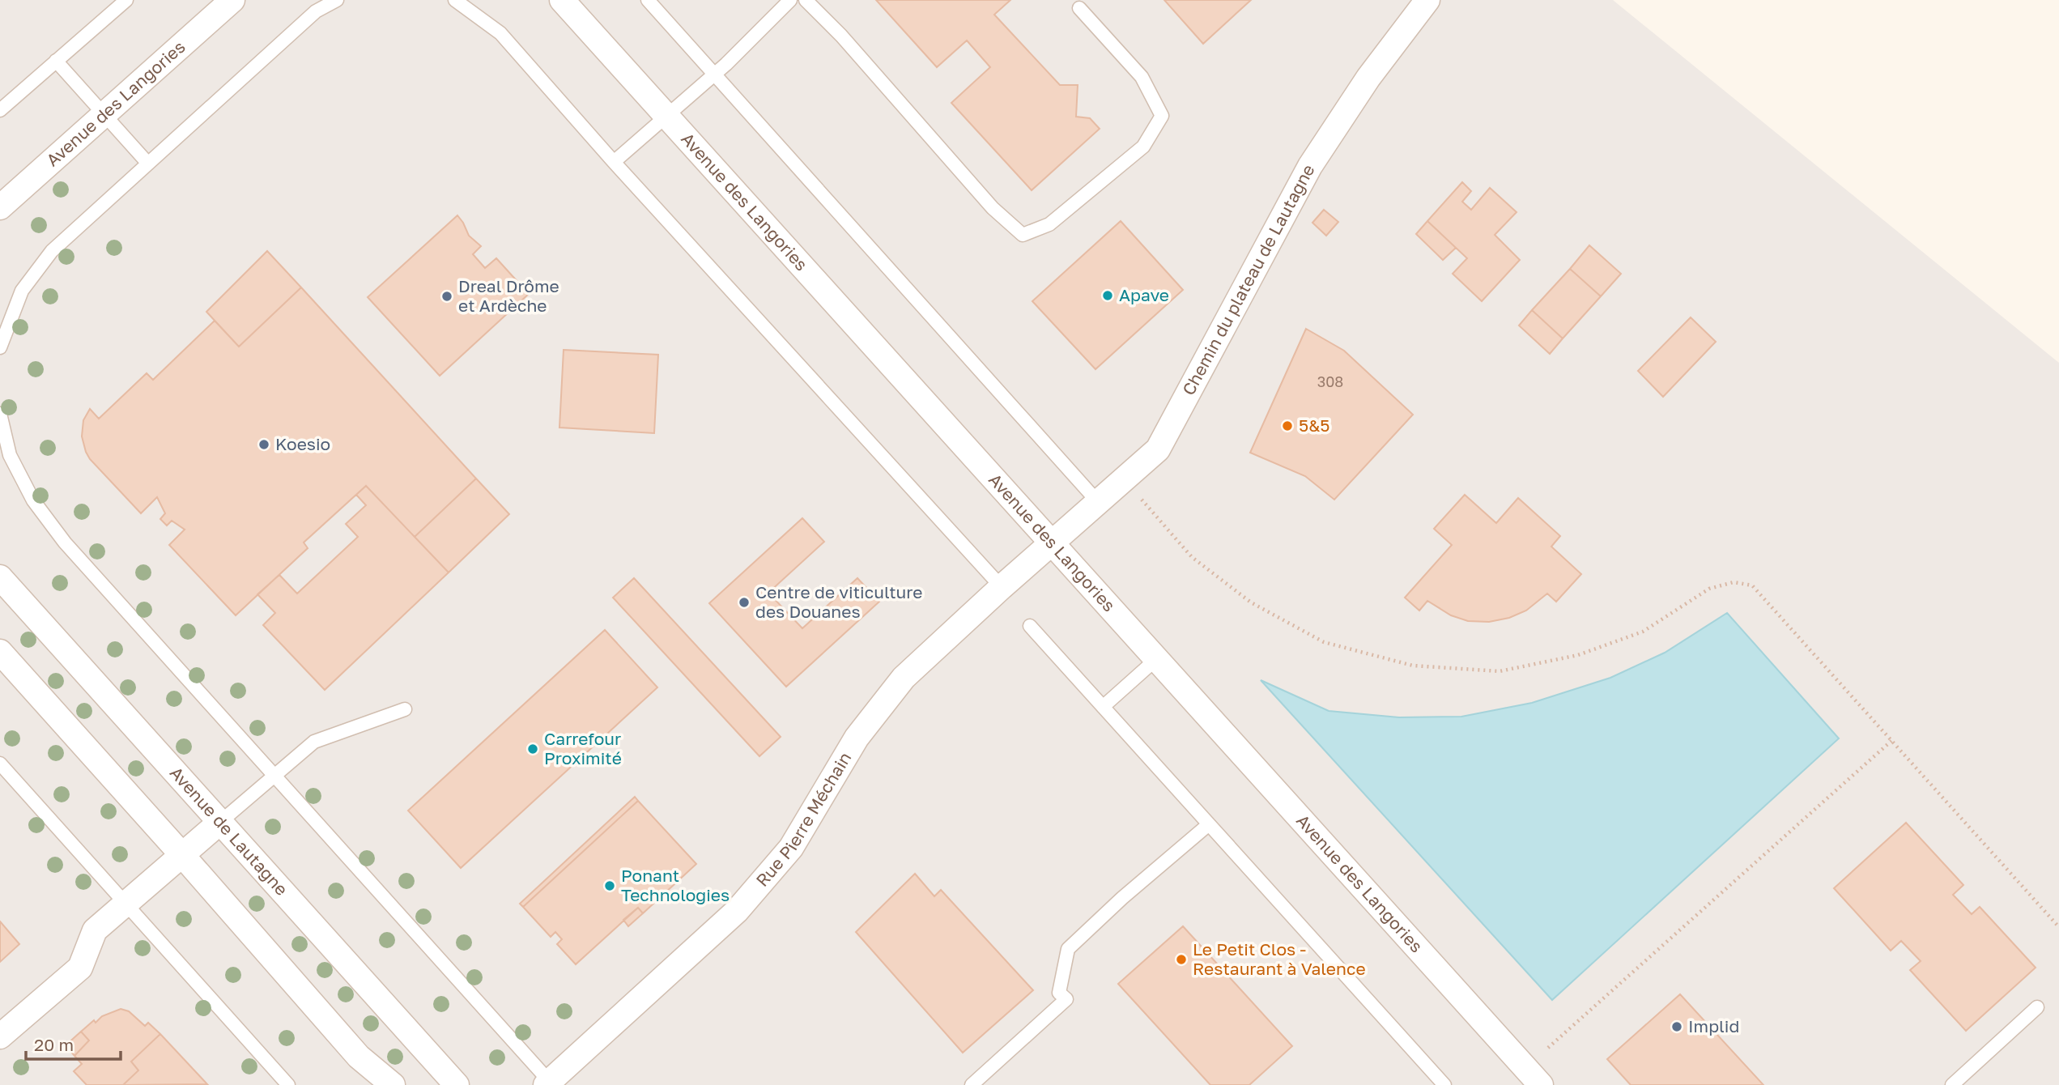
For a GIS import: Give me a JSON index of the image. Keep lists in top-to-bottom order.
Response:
{
  "streets": {
    "street": [
      "Avenue des Langories",
      "Chemin du plateau de Lautagne",
      "Rue Pierre Méchain",
      "Avenue de Lautagne"
    ]
  },
  "crossings": [
    ["Avenue des Langories", "Chemin du plateau de Lautagne"],
    ["Avenue des Langories", "Rue Pierre Méchain"],
    ["Chemin du plateau de Lautagne", "Rue Pierre Méchain"]
  ],
  "places": [
    "Apave",
    "Dreal Drôme et Ardèche",
    "5&5",
    "Koesio",
    "Centre de viticulture des Douanes",
    "Carrefour Proximité",
    "Ponant Technologies",
    "Le Petit Clos - Restaurant à Valence",
    "Implid"
  ],
  "house_numbers": ["308"],
  "scale_bar": "20 m"
}
